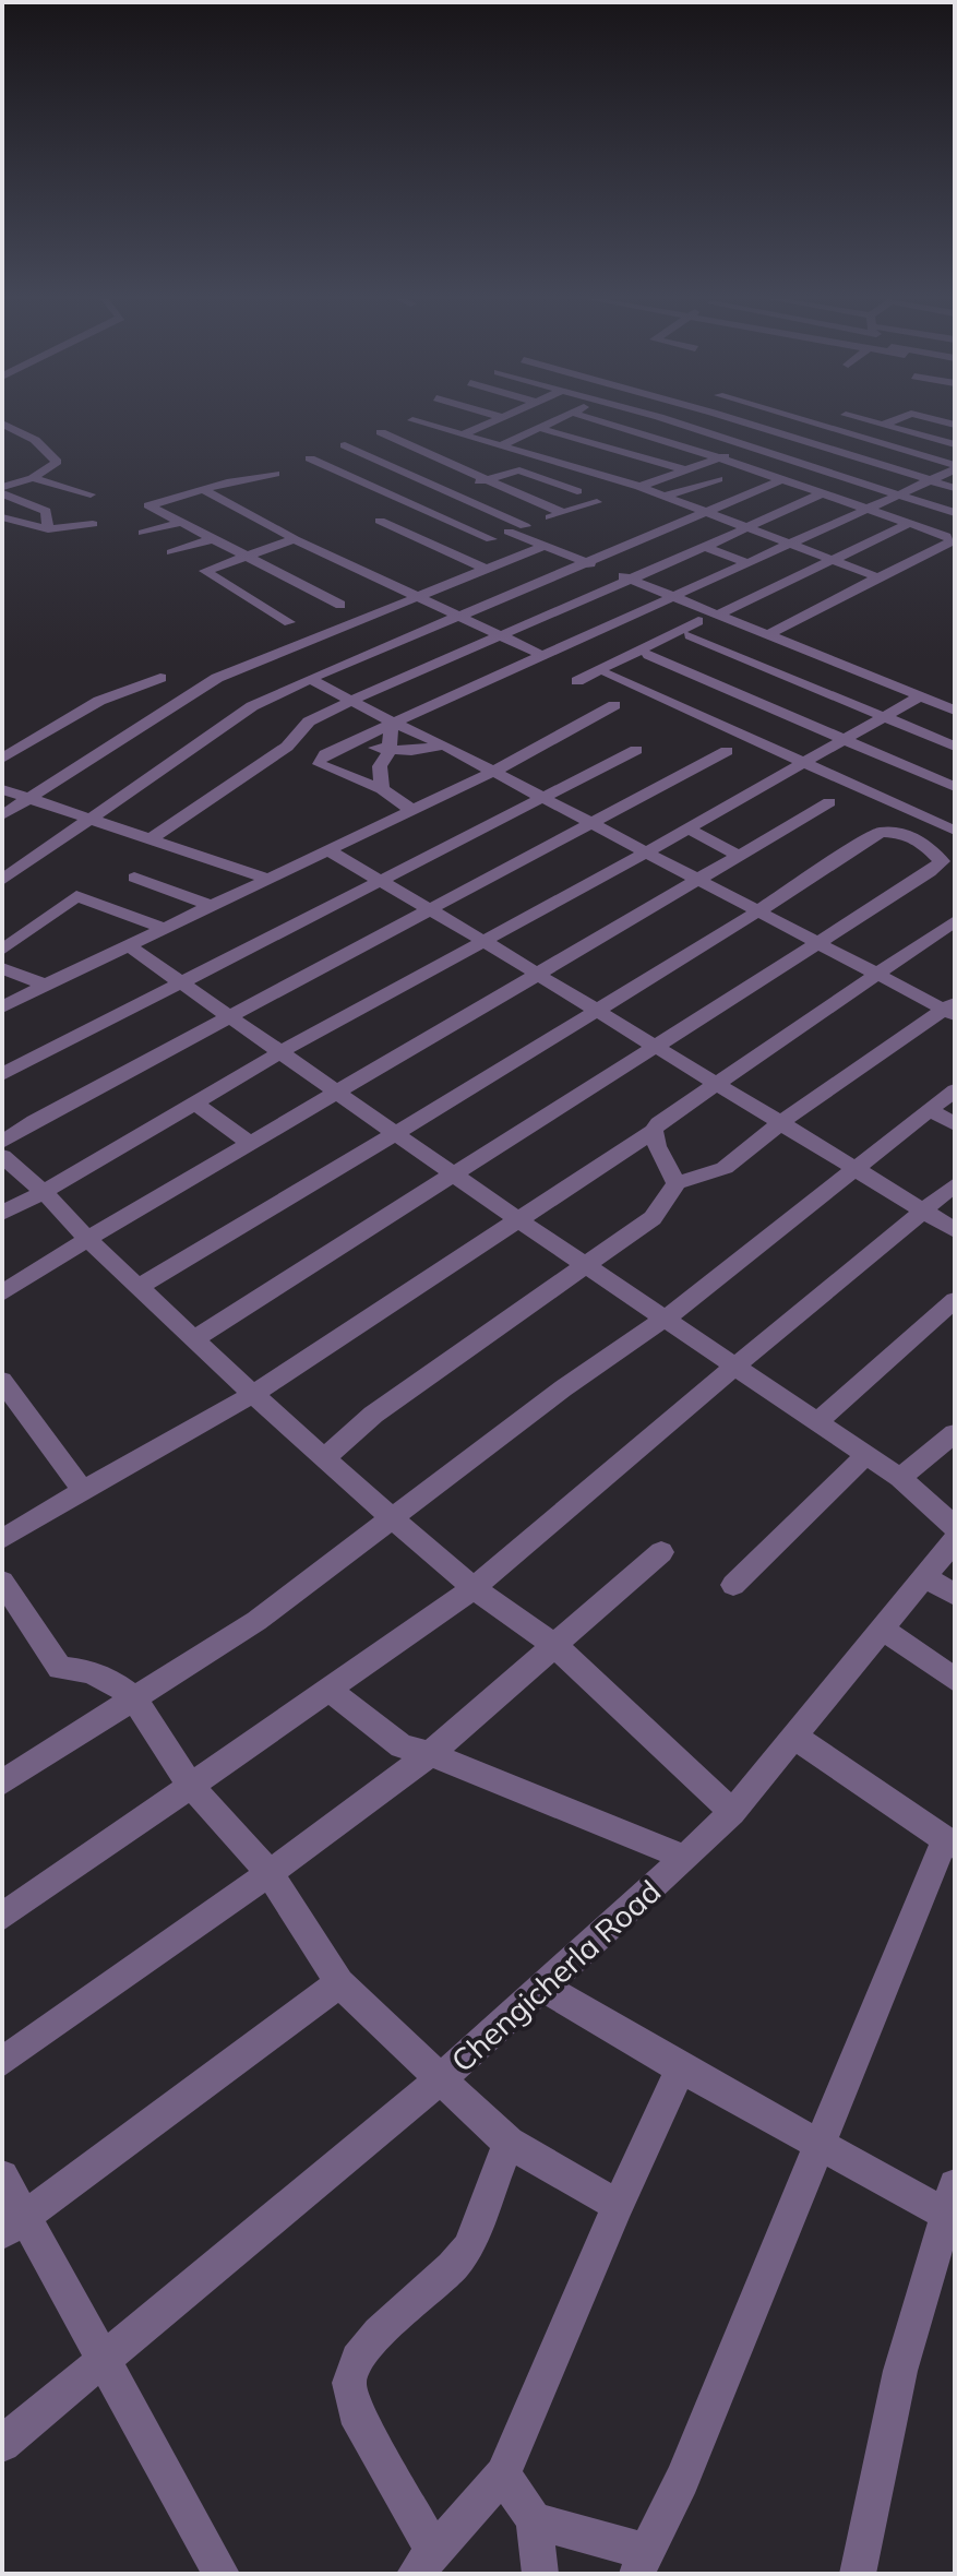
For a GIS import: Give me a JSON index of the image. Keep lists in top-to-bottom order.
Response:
{
  "streets": {
    "street": ["Chengicherla Road"]
  }
}
